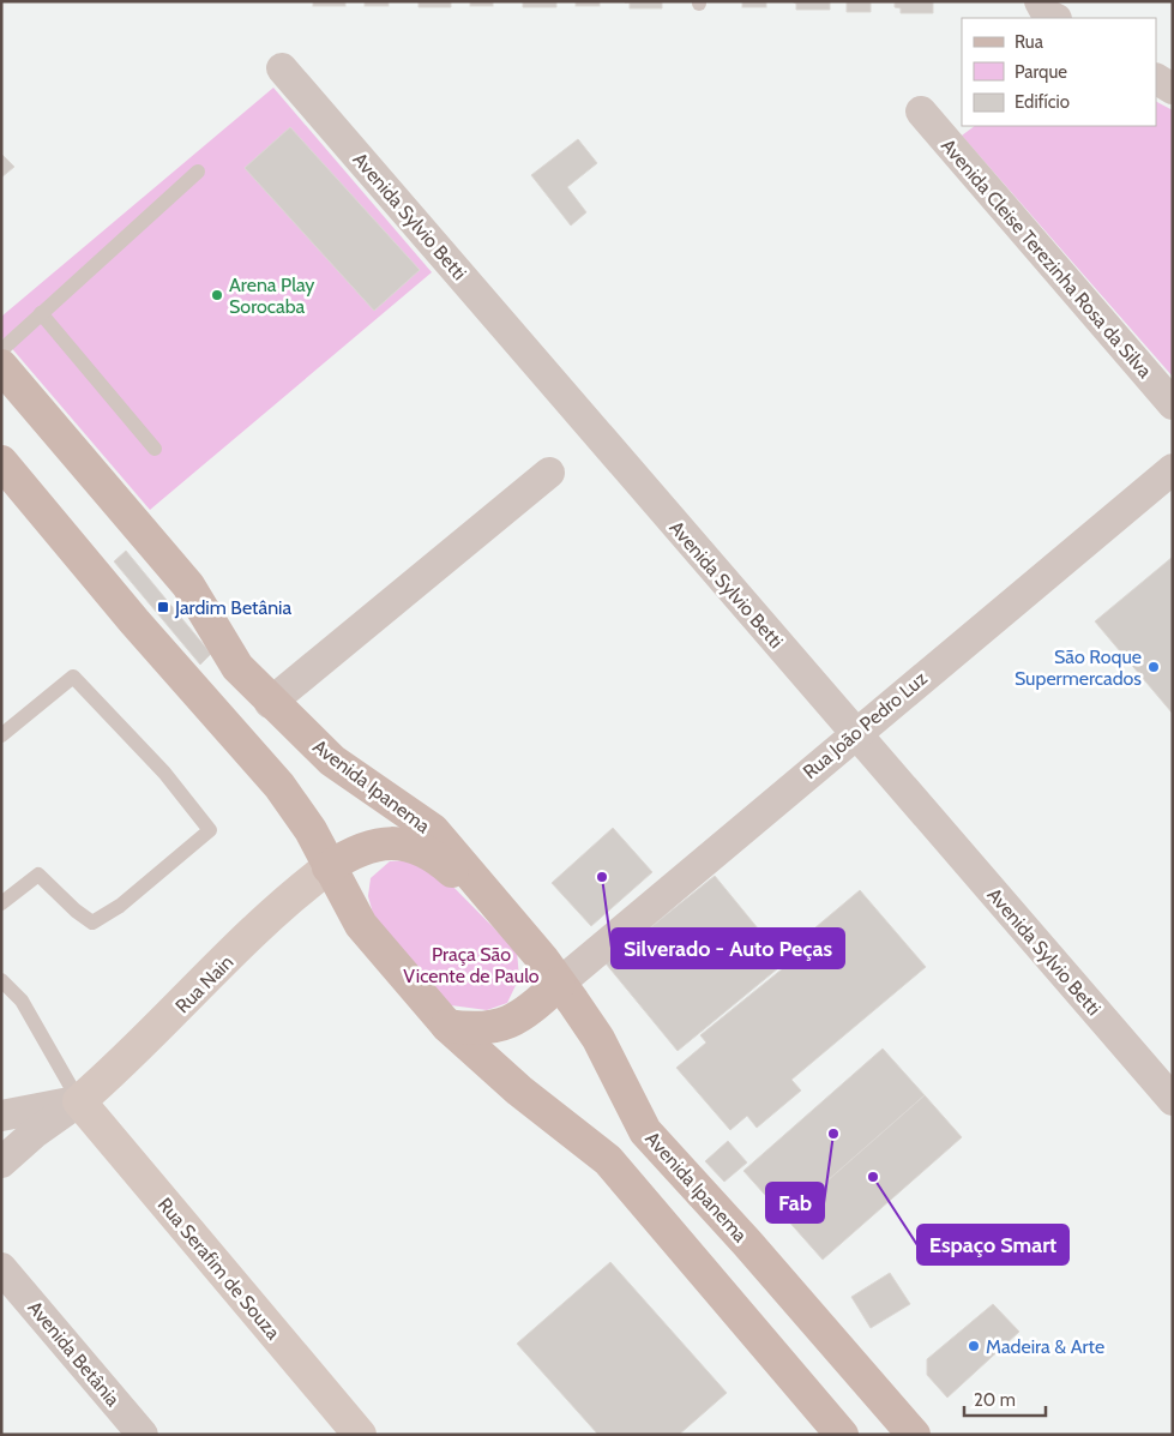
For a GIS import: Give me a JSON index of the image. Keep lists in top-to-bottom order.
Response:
{
  "streets": {
    "main road": ["Avenida Ipanema"],
    "street": [
      "Avenida Sylvio Betti",
      "Avenida Cleise Terezinha Rosa da Silva",
      "Rua João Pedro Luz",
      "Rua Nain",
      "Rua Serafim de Souza",
      "Avenida Betânia"
    ]
  },
  "crossings": [
    ["Avenida Sylvio Betti", "Rua João Pedro Luz"],
    ["Rua João Pedro Luz", "Avenida Ipanema"],
    ["Rua Nain", "Rua Serafim de Souza"]
  ],
  "parks": ["Praça São Vicente de Paulo"],
  "places": {
    "other": [
      "Arena Play Sorocaba",
      "São Roque Supermercados",
      "Silverado - Auto Peças",
      "Fab",
      "Espaço Smart",
      "Madeira & Arte"
    ],
    "transit": ["Jardim Betânia"]
  },
  "legend": ["Rua", "Parque", "Edifício"],
  "scale_bar": "20 m"
}
